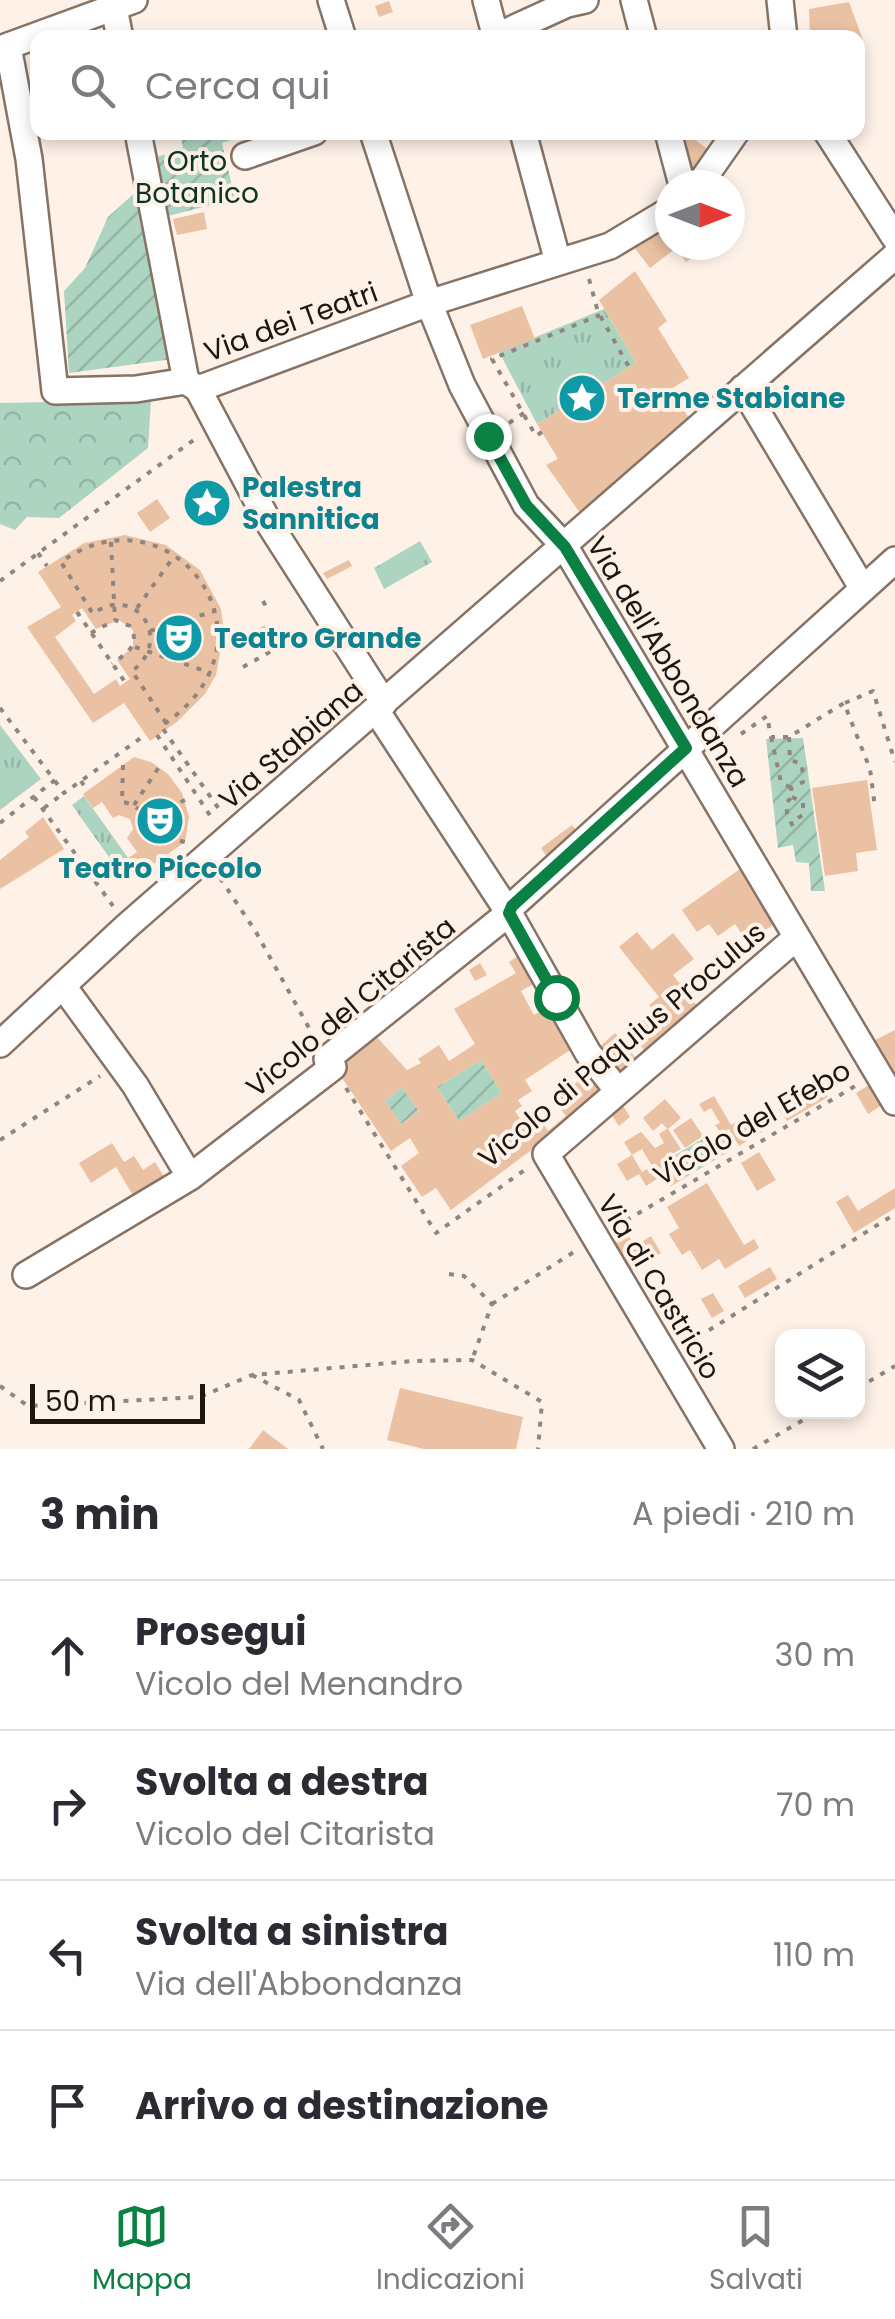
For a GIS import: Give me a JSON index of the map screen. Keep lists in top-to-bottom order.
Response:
{
  "streets": {
    "street": [
      "Via dei Teatri",
      "Via dell'Abbondanza",
      "Via Stabiana",
      "Vicolo del Citarista",
      "Vicolo di Paquius Proculus",
      "Via di Castricio"
    ],
    "path": ["Vicolo del Efebo"]
  },
  "crossings": [
    ["Via dei Teatri", "Via dell'Abbondanza"],
    ["Via dell'Abbondanza", "Via Stabiana"],
    ["Via dell'Abbondanza", "Vicolo del Citarista"],
    ["Via dell'Abbondanza", "Vicolo di Paquius Proculus"],
    ["Via dell'Abbondanza", "Vicolo del Efebo"],
    ["Vicolo del Citarista", "Vicolo di Paquius Proculus"],
    ["Vicolo di Paquius Proculus", "Via di Castricio"],
    ["Vicolo del Efebo", "Via di Castricio"]
  ],
  "parks": ["Orto Botanico"],
  "places": {
    "place": ["Terme Stabiane", "Palestra Sannitica"],
    "theatre": ["Teatro Grande", "Teatro Piccolo"]
  },
  "scale_bar": "50 m",
  "north": "right",
  "page": {
    "search": "Cerca qui",
    "scale": "50 m",
    "heading": ["3 min", "A piedi · 210 m"],
    "list": [
      ["Prosegui", "Vicolo del Menandro", "30 m"],
      ["Svolta a destra", "Vicolo del Citarista", "70 m"],
      ["Svolta a sinistra", "Via dell'Abbondanza", "110 m"],
      "Arrivo a destinazione"
    ],
    "nav": ["Mappa", "Indicazioni", "Salvati"]
  }
}
